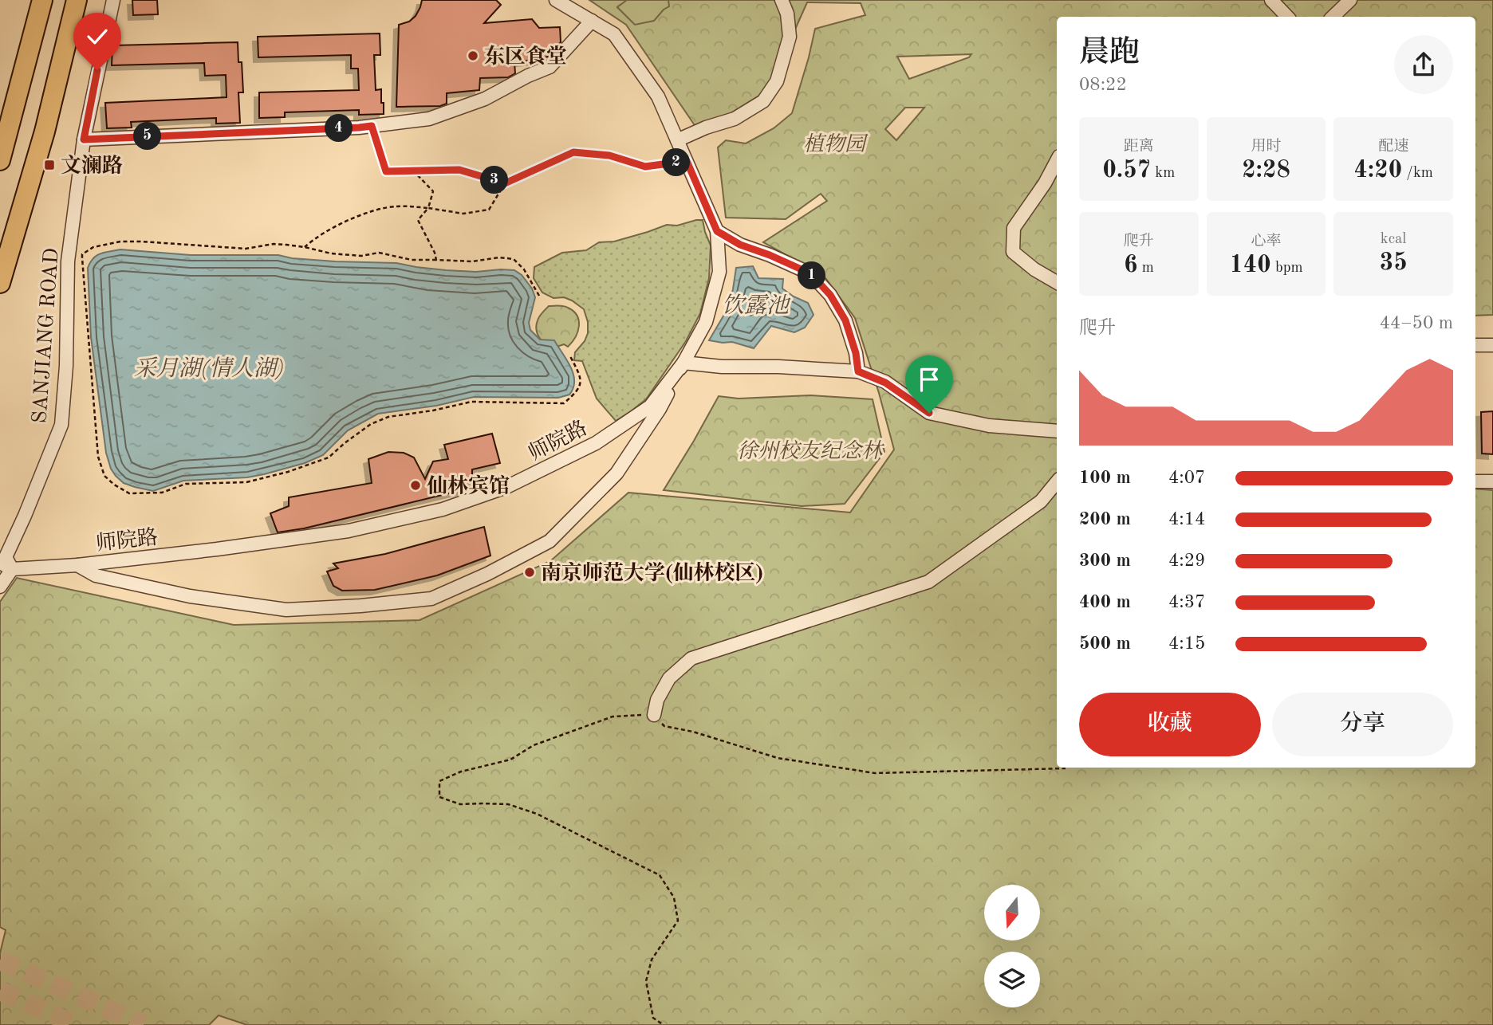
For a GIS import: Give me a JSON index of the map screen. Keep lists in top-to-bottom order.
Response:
{
  "streets": {
    "street": ["SANJIANG ROAD", "师院路"]
  },
  "crossings": [
    ["SANJIANG ROAD", "师院路"]
  ],
  "water": ["饮露池", "采月湖(情人湖)"],
  "parks": ["植物园", "徐州校友纪念林"],
  "places": {
    "other": ["东区食堂", "仙林宾馆", "南京师范大学(仙林校区)"],
    "transit": ["文澜路"]
  },
  "north": "bottom",
  "page": {
    "heading": ["晨跑", "08:22"],
    "stats": [
      ["距离", "0.57 km"],
      ["用时", "2:28"],
      ["配速", "4:20 /km"],
      ["爬升", "6 m"],
      ["心率", "140 bpm"],
      ["kcal", "35"]
    ],
    "pins": [
      "4",
      "5",
      "2",
      "3",
      "1"
    ],
    "chart": ["爬升", "44–50 m"],
    "list": [
      {
        "name": "100 m",
        "note": "4:07"
      },
      {
        "name": "200 m",
        "note": "4:14"
      },
      {
        "name": "300 m",
        "note": "4:29"
      },
      {
        "name": "400 m",
        "note": "4:37"
      },
      {
        "name": "500 m",
        "note": "4:15"
      }
    ],
    "buttons": ["收藏", "分享"]
  }
}
